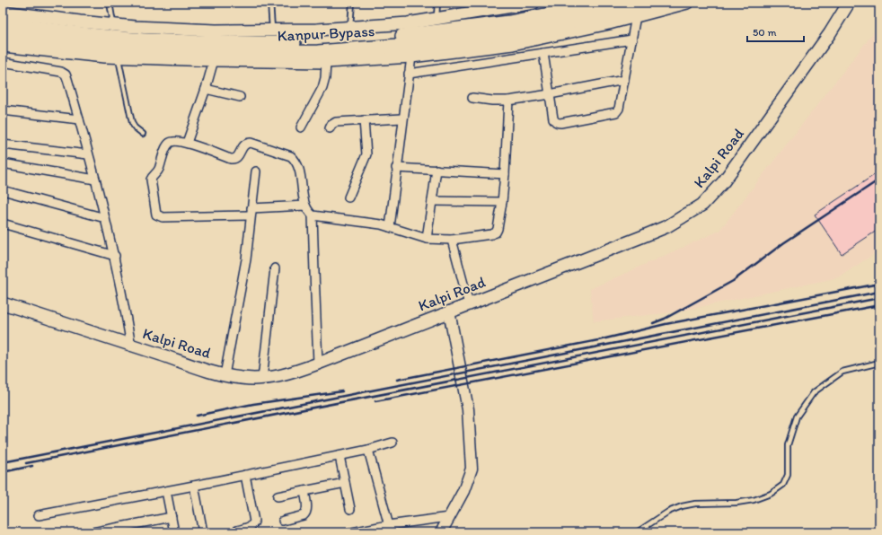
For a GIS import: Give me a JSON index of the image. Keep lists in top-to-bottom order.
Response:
{
  "streets": {
    "highway": ["Kanpur Bypass"],
    "main road": ["Kalpi Road"]
  },
  "scale_bar": "50 m"
}
